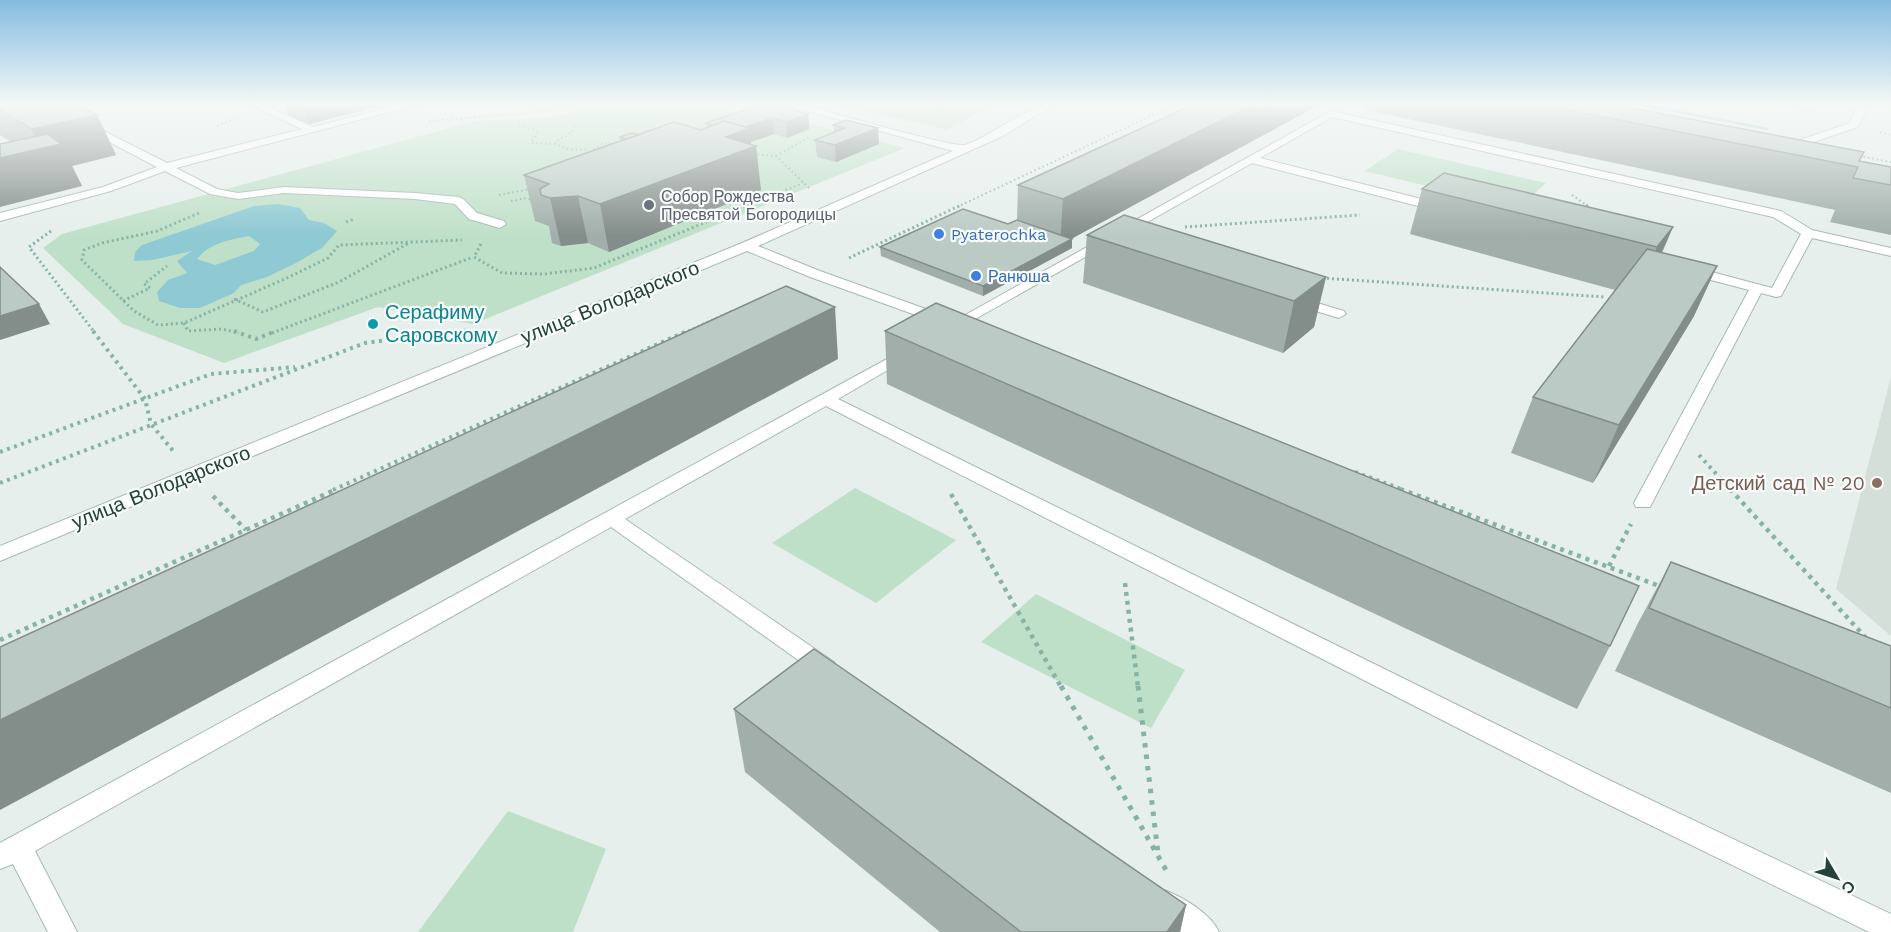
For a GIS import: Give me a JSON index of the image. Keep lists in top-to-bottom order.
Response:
{
  "streets": {
    "street": ["улица Володарского"]
  },
  "places": [
    "Собор Рождества Пресвятой Богородицы",
    "Pyaterochka",
    "Ранюша",
    "Серафиму Саровскому",
    "Детский сад № 20"
  ],
  "north": "bottom right"
}
